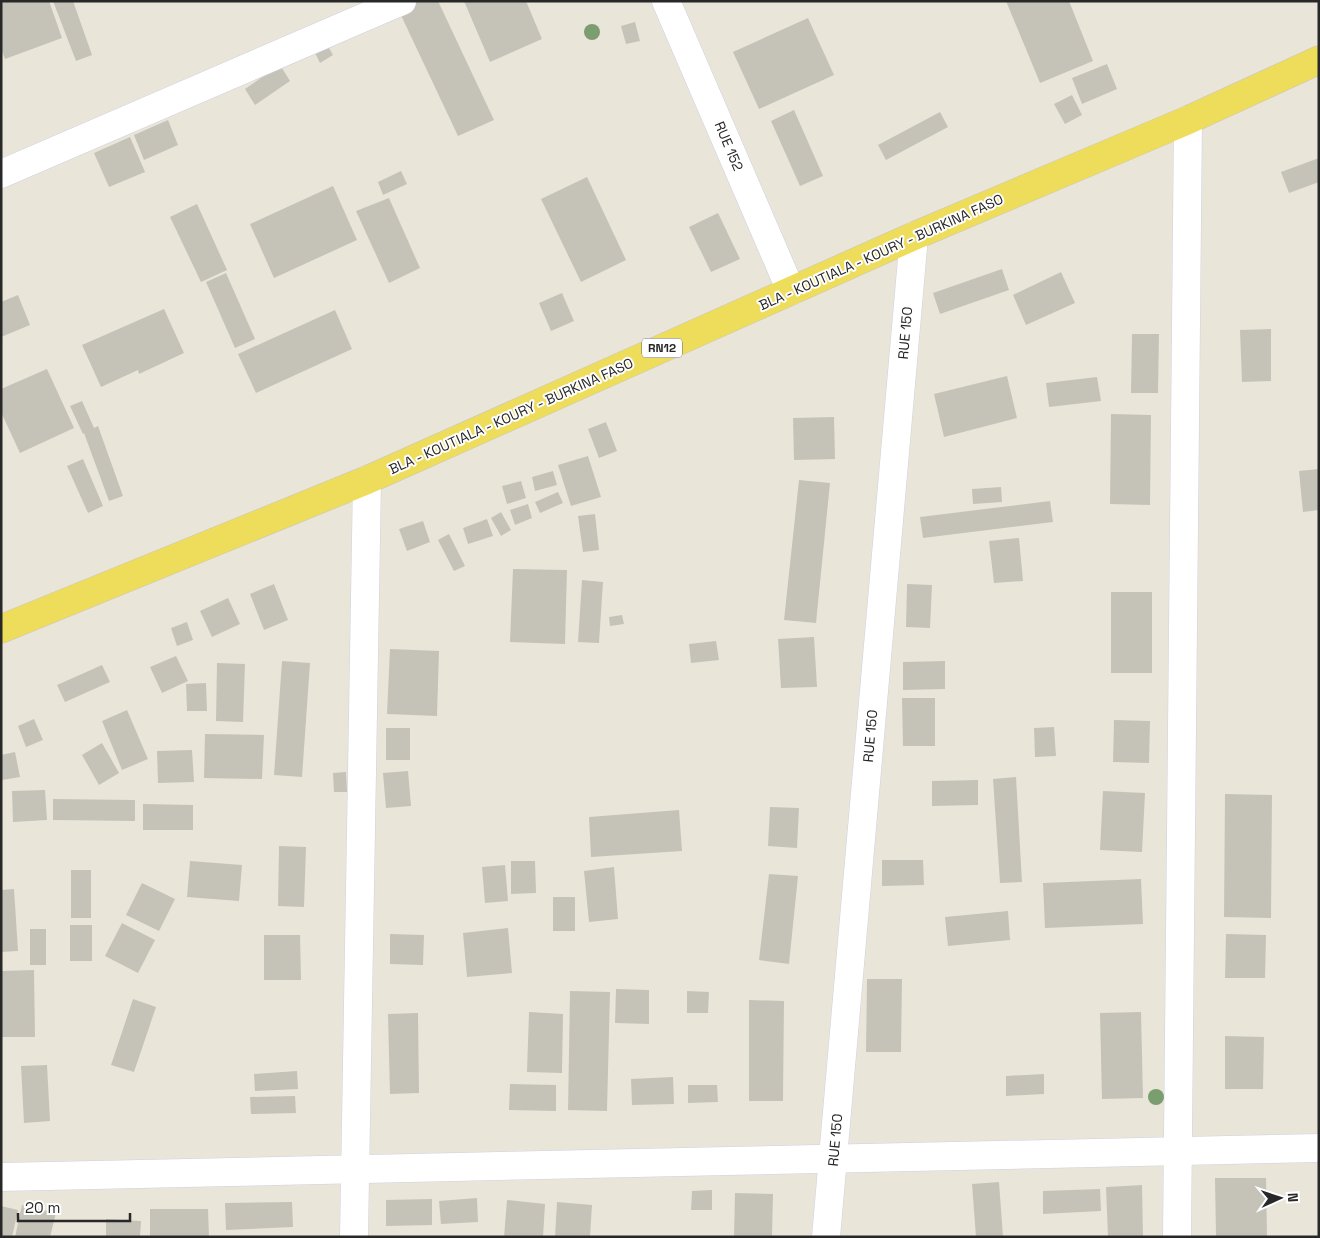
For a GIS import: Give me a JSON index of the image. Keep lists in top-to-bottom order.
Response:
{
  "streets": {
    "main road": ["BLA - KOUTIALA - KOURY - BURKINA FASO", "RN12"],
    "street": ["RUE 152", "RUE 150"]
  },
  "crossings": [
    ["RUE 152", "BLA - KOUTIALA - KOURY - BURKINA FASO"],
    ["BLA - KOUTIALA - KOURY - BURKINA FASO", "RUE 150"]
  ],
  "scale_bar": "20 m",
  "north": "right"
}
